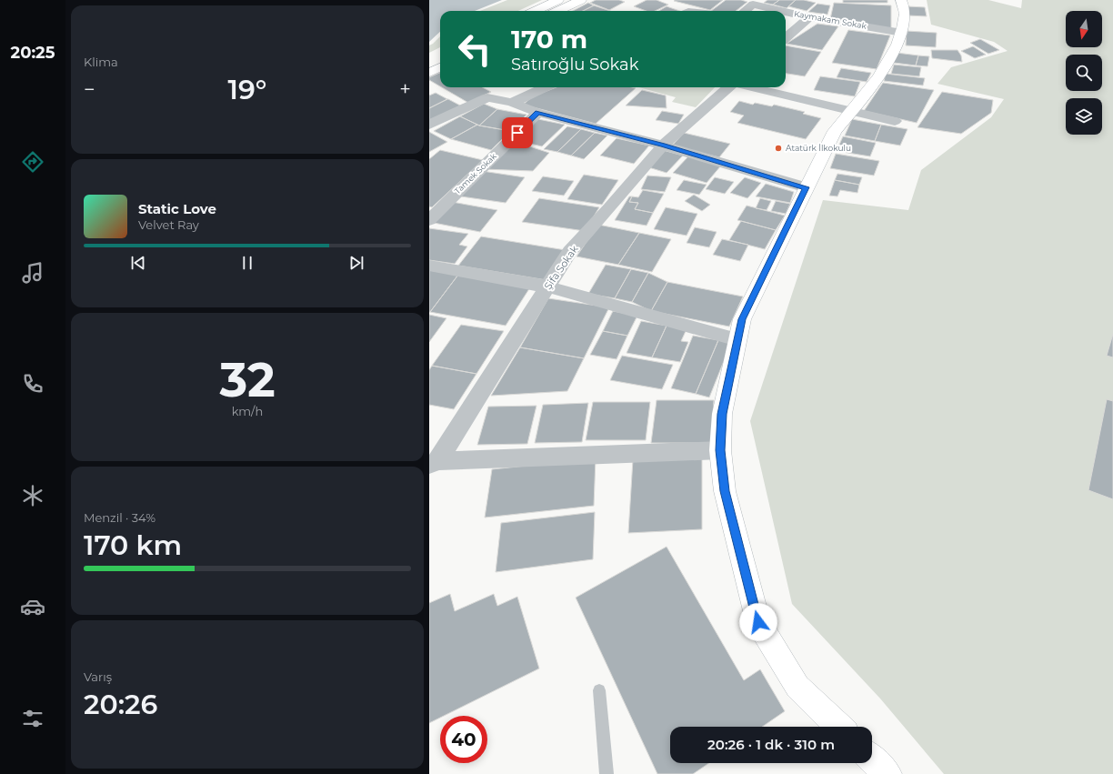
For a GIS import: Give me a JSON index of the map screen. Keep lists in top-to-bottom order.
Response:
{
  "streets": {
    "street": ["Kaymakam Sokak", "Tamek Sokak", "Şifa Sokak"]
  },
  "places": ["Atatürk İlkokulu"],
  "north": "bottom",
  "page": {
    "tabs": "20:25",
    "tile": [
      "Klima",
      ["32", "km/h"],
      ["Menzil · 34%", "170 km"],
      ["Varış", "20:26"]
    ],
    "turn": ["170 m", "Satıroğlu Sokak"],
    "heat": ["−", "19°", "+"],
    "song": ["Static Love", "Velvet Ray"],
    "limit": "40",
    "trip": "20:26 · 1 dk · 310 m"
  }
}
